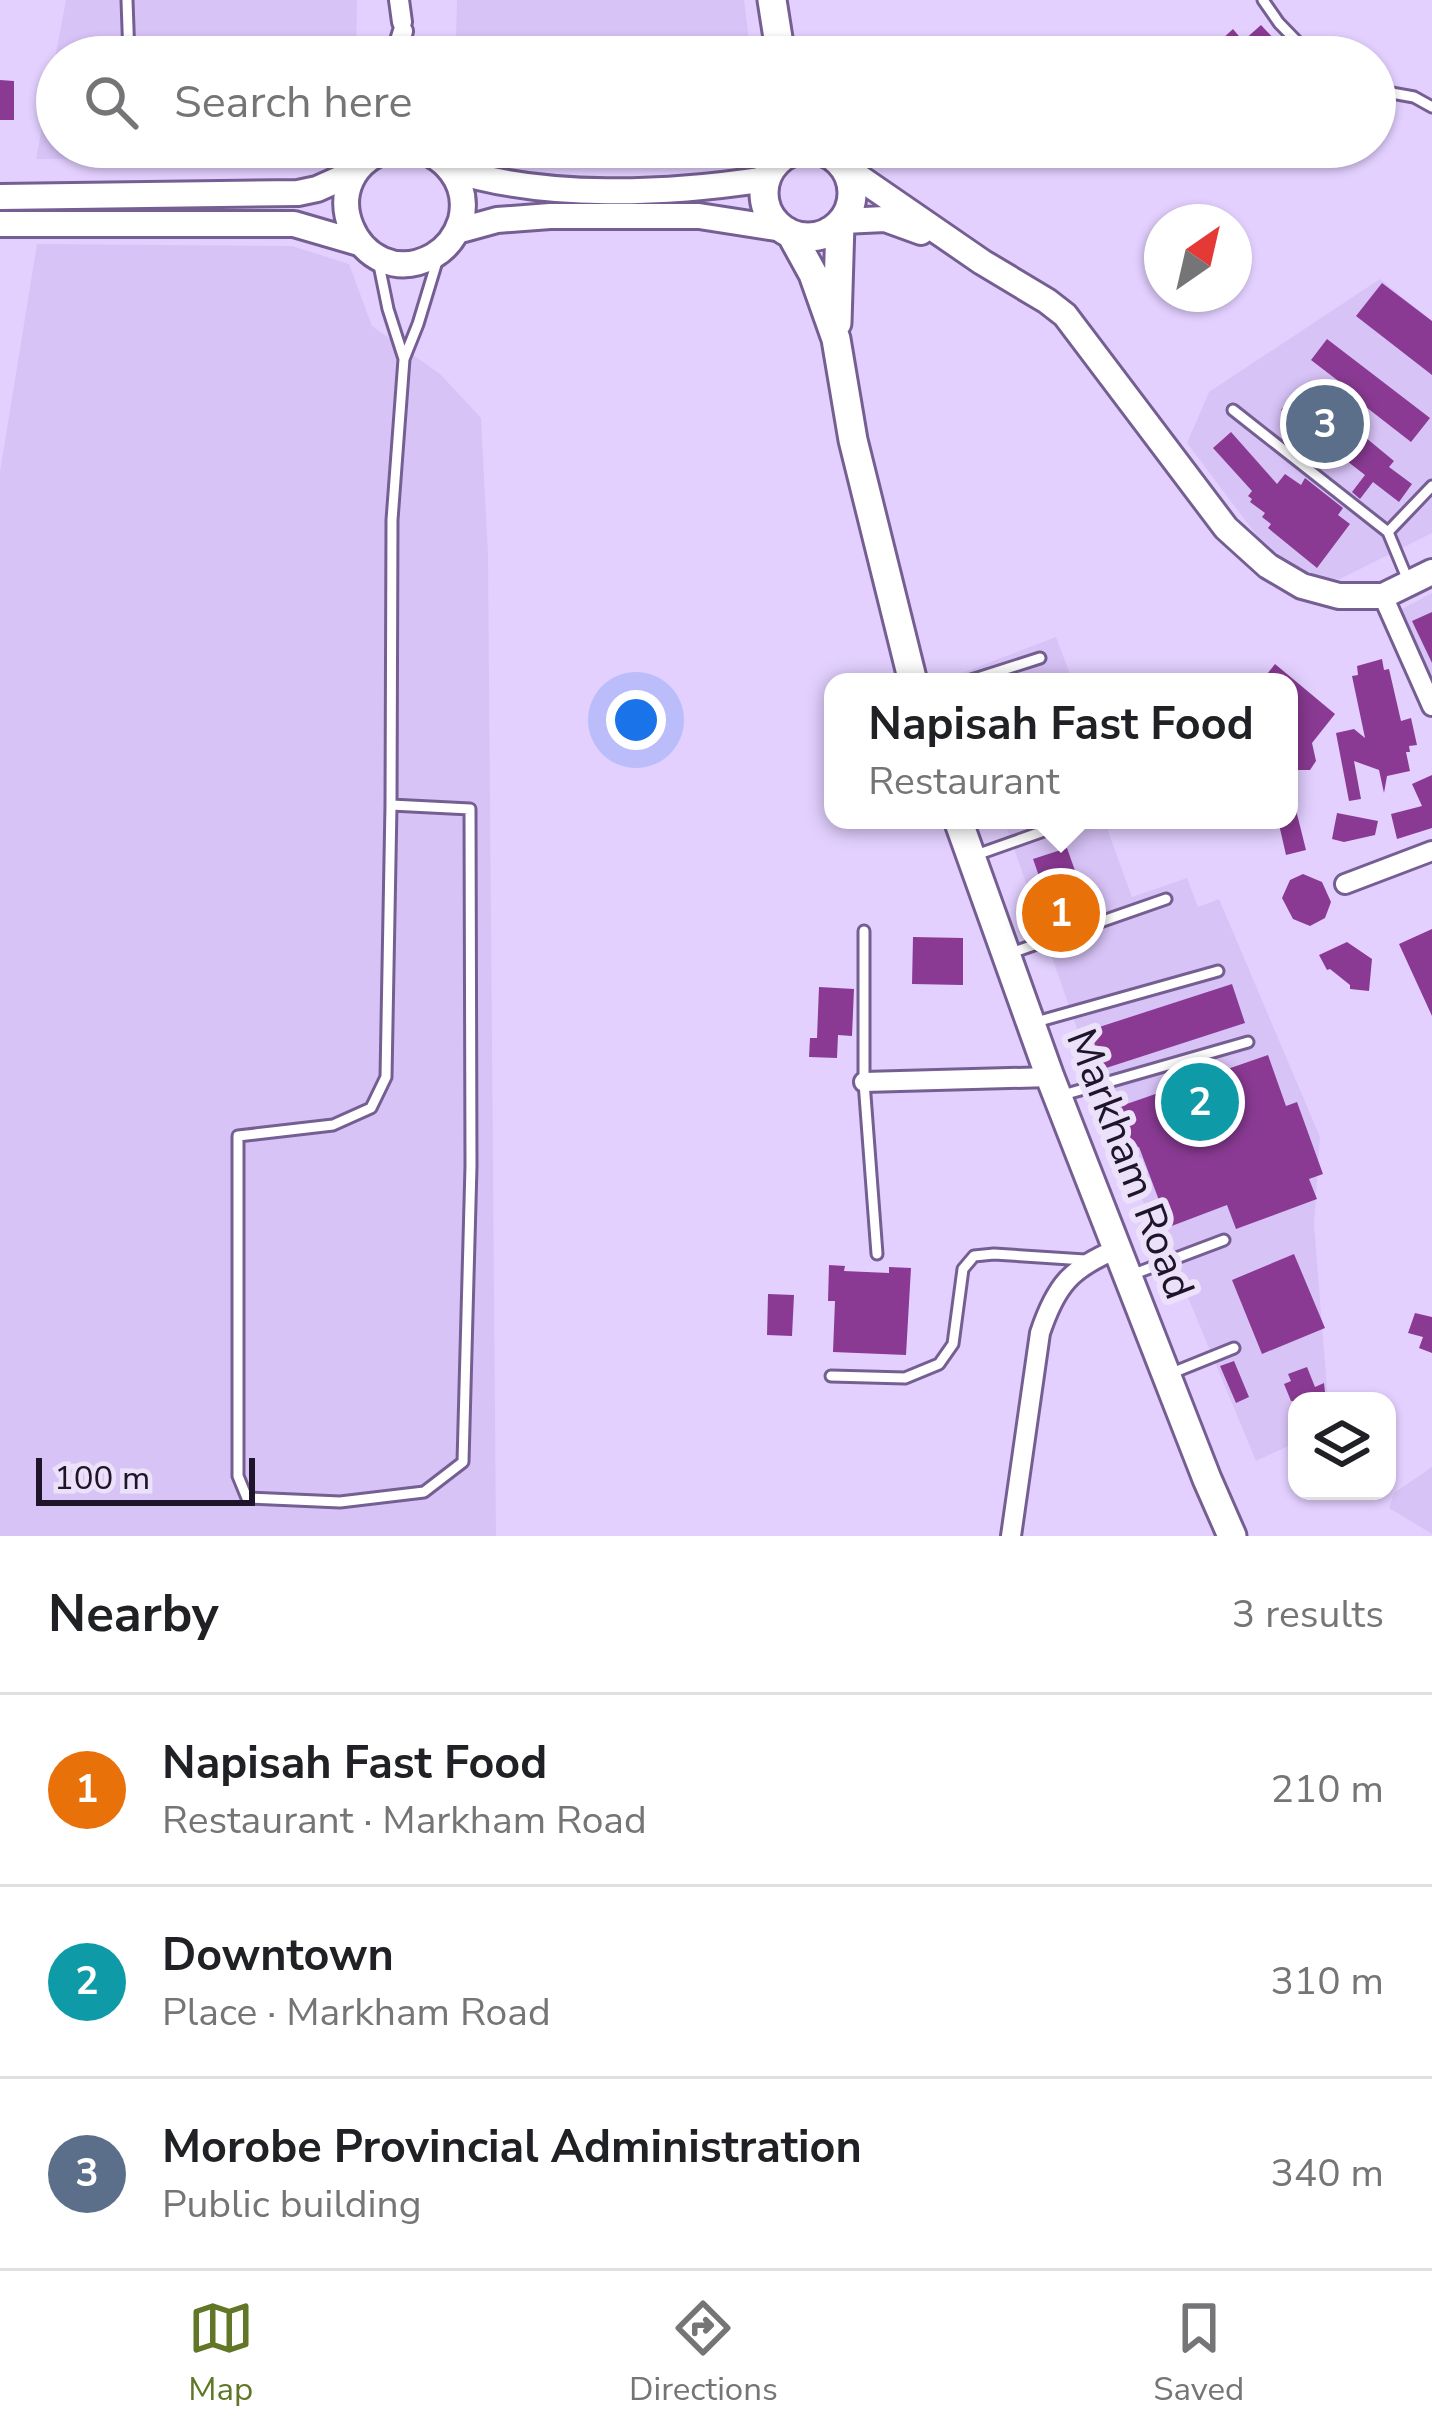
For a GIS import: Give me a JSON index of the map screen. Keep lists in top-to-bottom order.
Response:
{
  "streets": {
    "main road": ["Markham Road"]
  },
  "scale_bar": "100 m",
  "north": "top right",
  "page": {
    "search": "Search here",
    "pins": ["3", "1", "2"],
    "popup": ["Napisah Fast Food", "Restaurant"],
    "scale": "100 m",
    "heading": ["Nearby", "3 results"],
    "list": [
      {
        "mark": "1",
        "name": "Napisah Fast Food",
        "note": "Restaurant · Markham Road",
        "value": "210 m"
      },
      {
        "mark": "2",
        "name": "Downtown",
        "note": "Place · Markham Road",
        "value": "310 m"
      },
      {
        "mark": "3",
        "name": "Morobe Provincial Administration",
        "note": "Public building",
        "value": "340 m"
      }
    ],
    "nav": ["Map", "Directions", "Saved"]
  }
}
